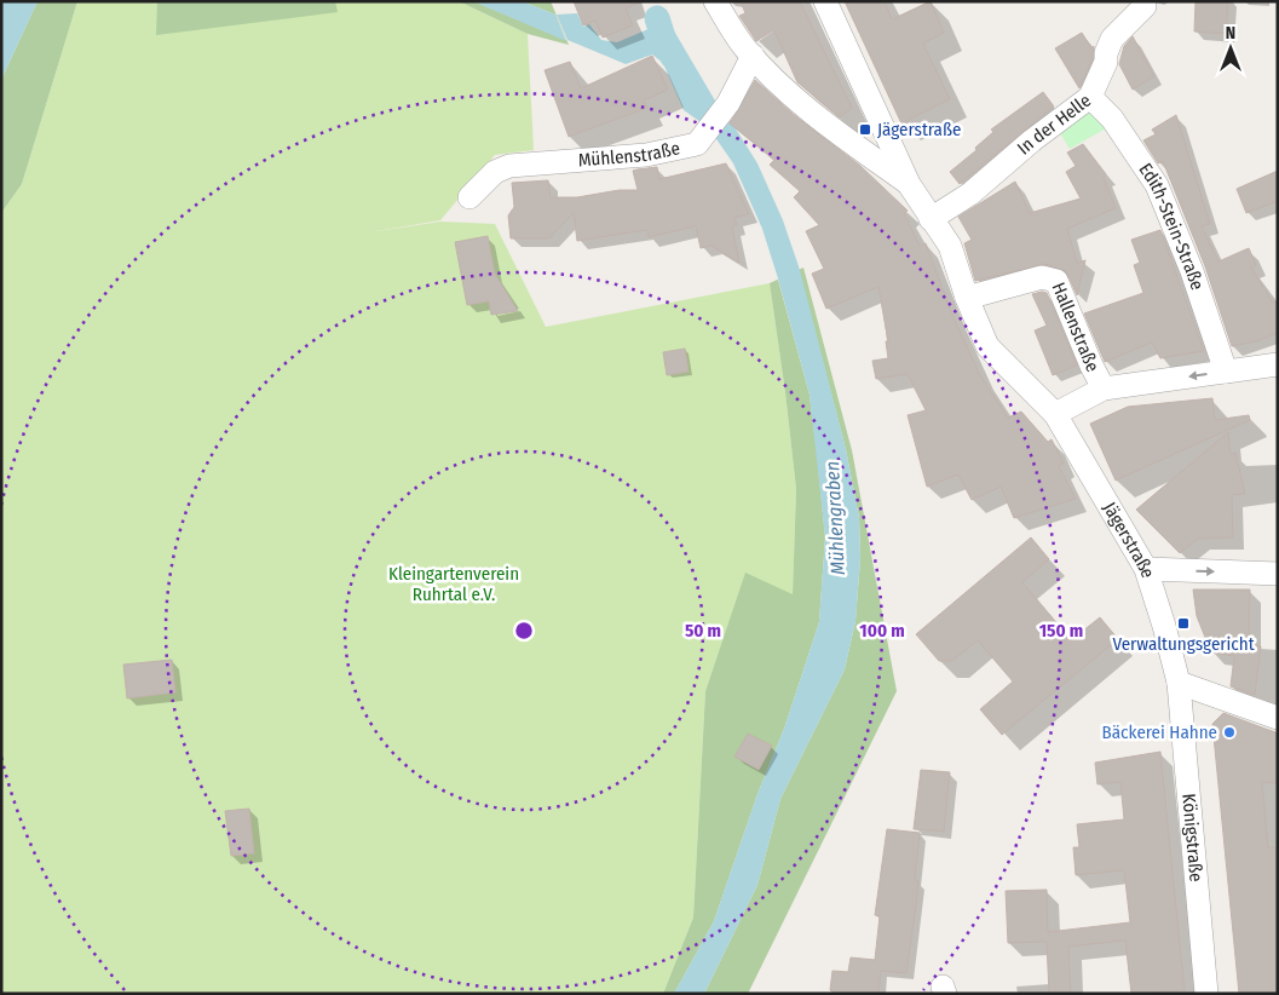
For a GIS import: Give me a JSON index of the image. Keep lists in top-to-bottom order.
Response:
{
  "streets": {
    "street": [
      "In der Helle",
      "Mühlenstraße",
      "Edith-Stein-Straße",
      "Hallenstraße",
      "Jägerstraße",
      "Königstraße"
    ]
  },
  "crossings": [
    ["In der Helle", "Edith-Stein-Straße"],
    ["In der Helle", "Jägerstraße"],
    ["Edith-Stein-Straße", "Hallenstraße"],
    ["Hallenstraße", "Jägerstraße"],
    ["Jägerstraße", "Königstraße"]
  ],
  "water": ["Mühlengraben"],
  "parks": ["Kleingartenverein Ruhrtal e.V."],
  "places": {
    "transit": ["Jägerstraße", "Verwaltungsgericht"],
    "other": ["Bäckerei Hahne"]
  },
  "north": "top",
  "rings": ["50 m", "100 m", "150 m"]
}
